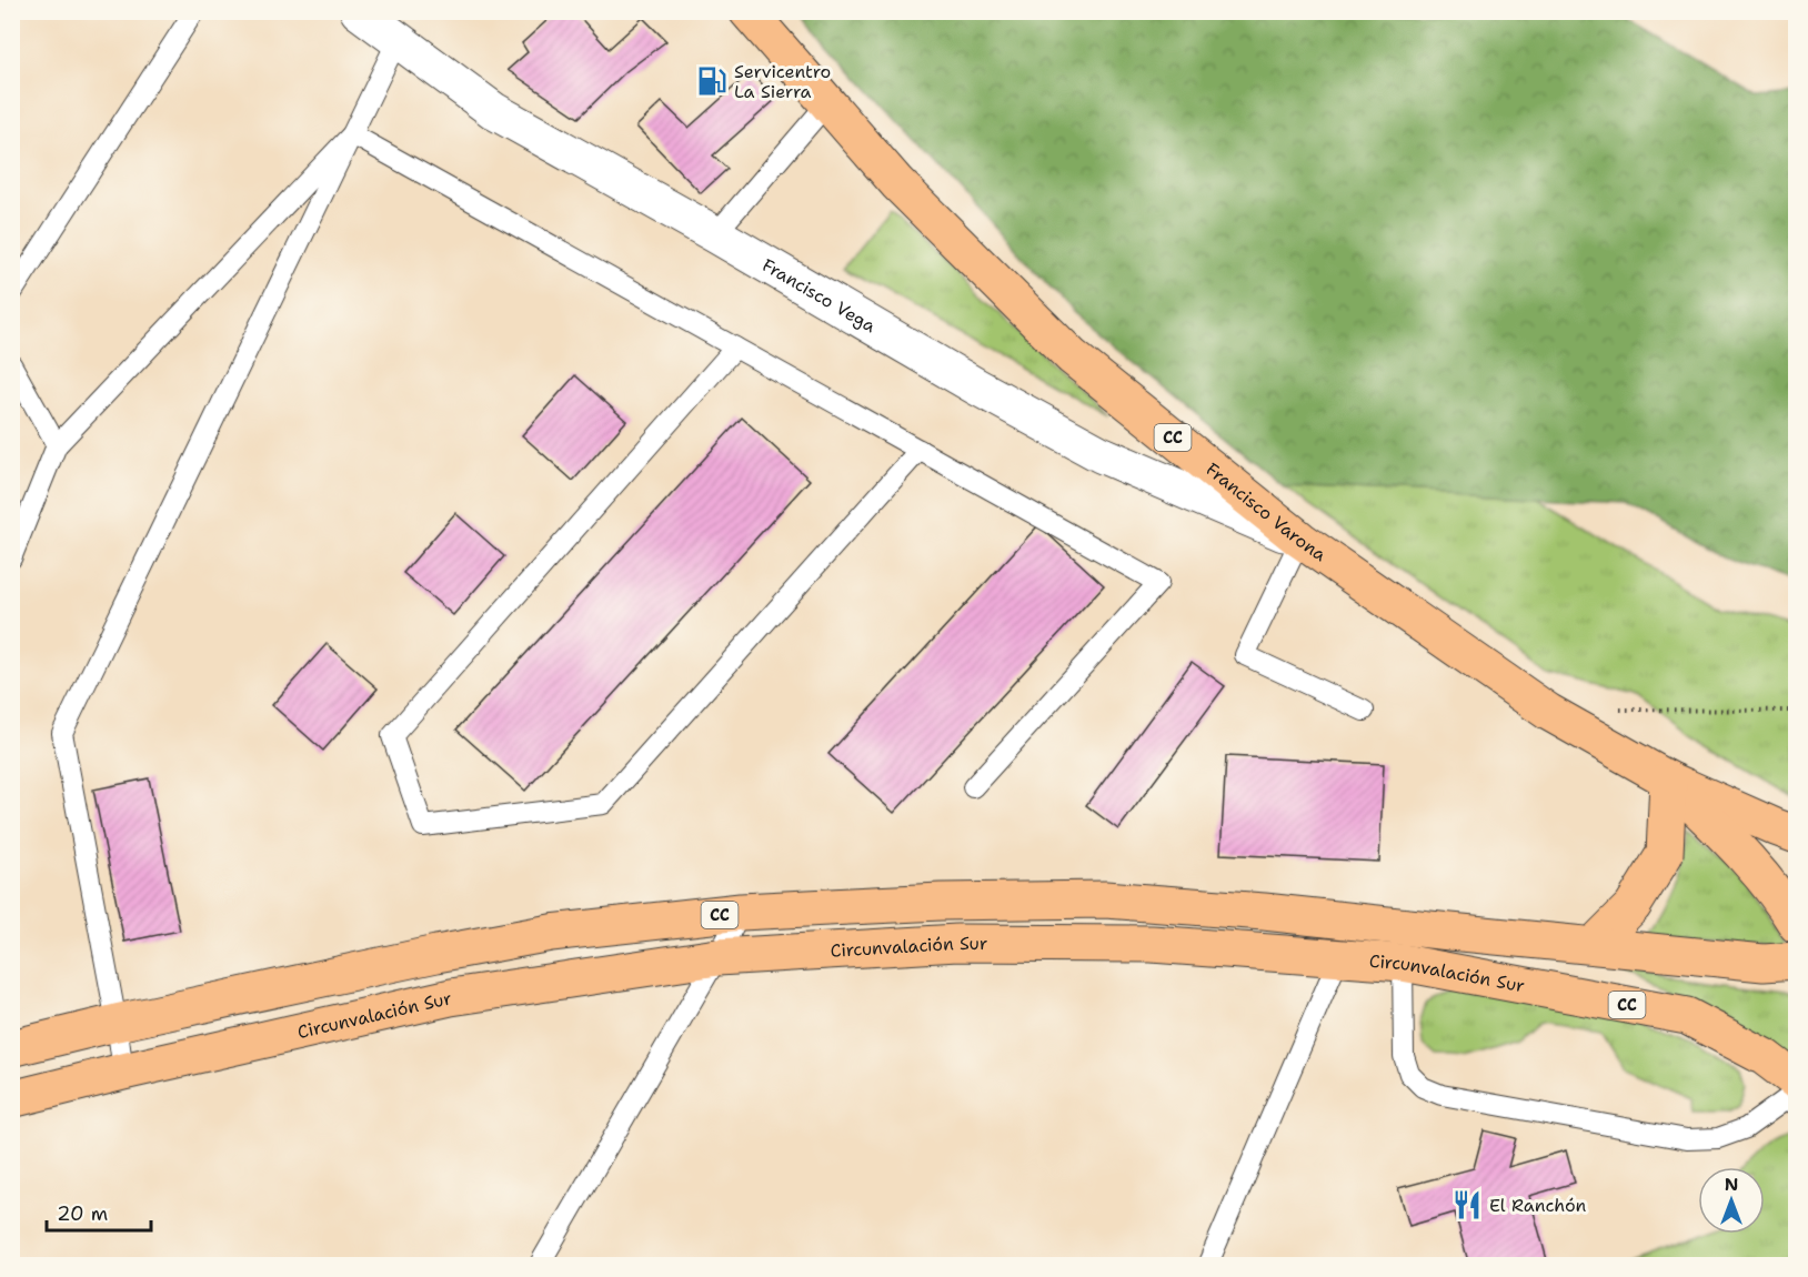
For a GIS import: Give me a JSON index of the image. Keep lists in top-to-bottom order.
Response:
{
  "streets": {
    "main road": ["CC", "Francisco Varona", "Circunvalación Sur"],
    "street": ["Francisco Vega"]
  },
  "crossings": [
    ["Francisco Vega", "Francisco Varona"],
    ["CC", "Francisco Varona"]
  ],
  "places": {
    "fuel station": ["Servicentro La Sierra"],
    "restaurant": ["El Ranchón"]
  },
  "scale_bar": "20 m",
  "north": "top"
}
